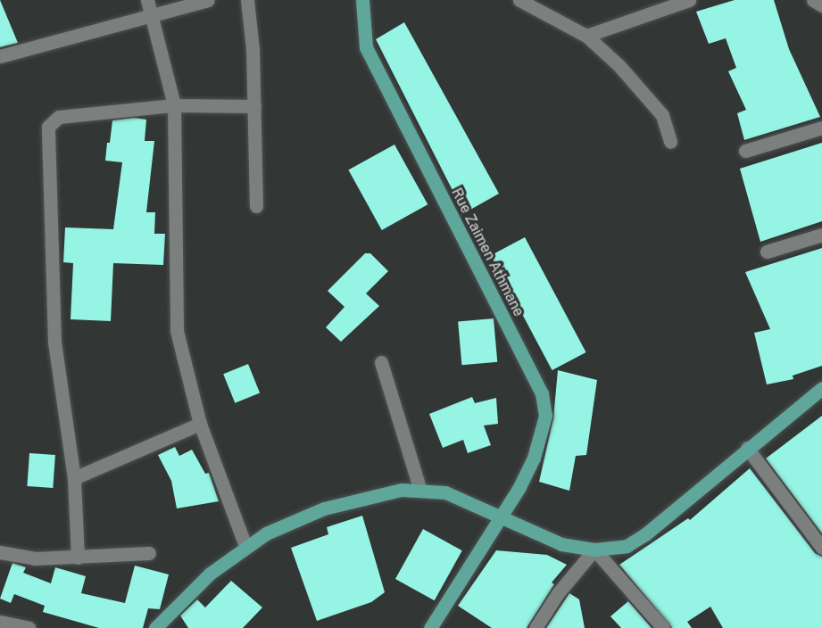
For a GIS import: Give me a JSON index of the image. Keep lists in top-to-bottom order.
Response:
{
  "streets": {
    "main road": ["Rue Zaimen Athmane"]
  }
}
